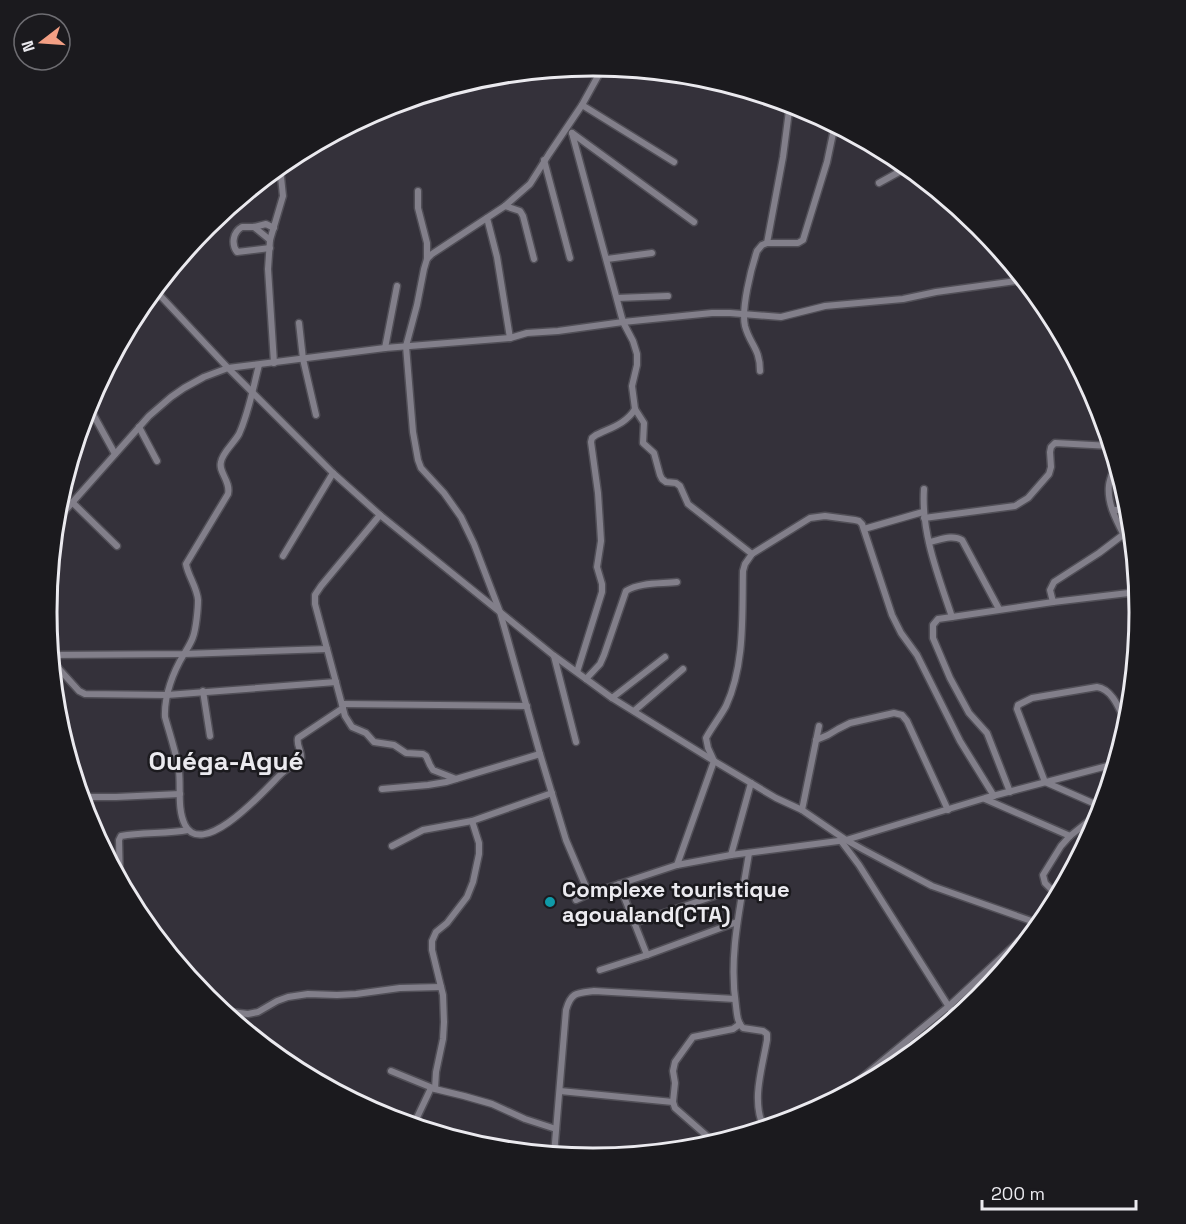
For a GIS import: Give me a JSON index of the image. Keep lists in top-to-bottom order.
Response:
{
  "districts": ["Ouéga-Agué"],
  "places": ["Complexe touristique agoualand(CTA)"],
  "scale_bar": "200 m",
  "north": "left"
}
